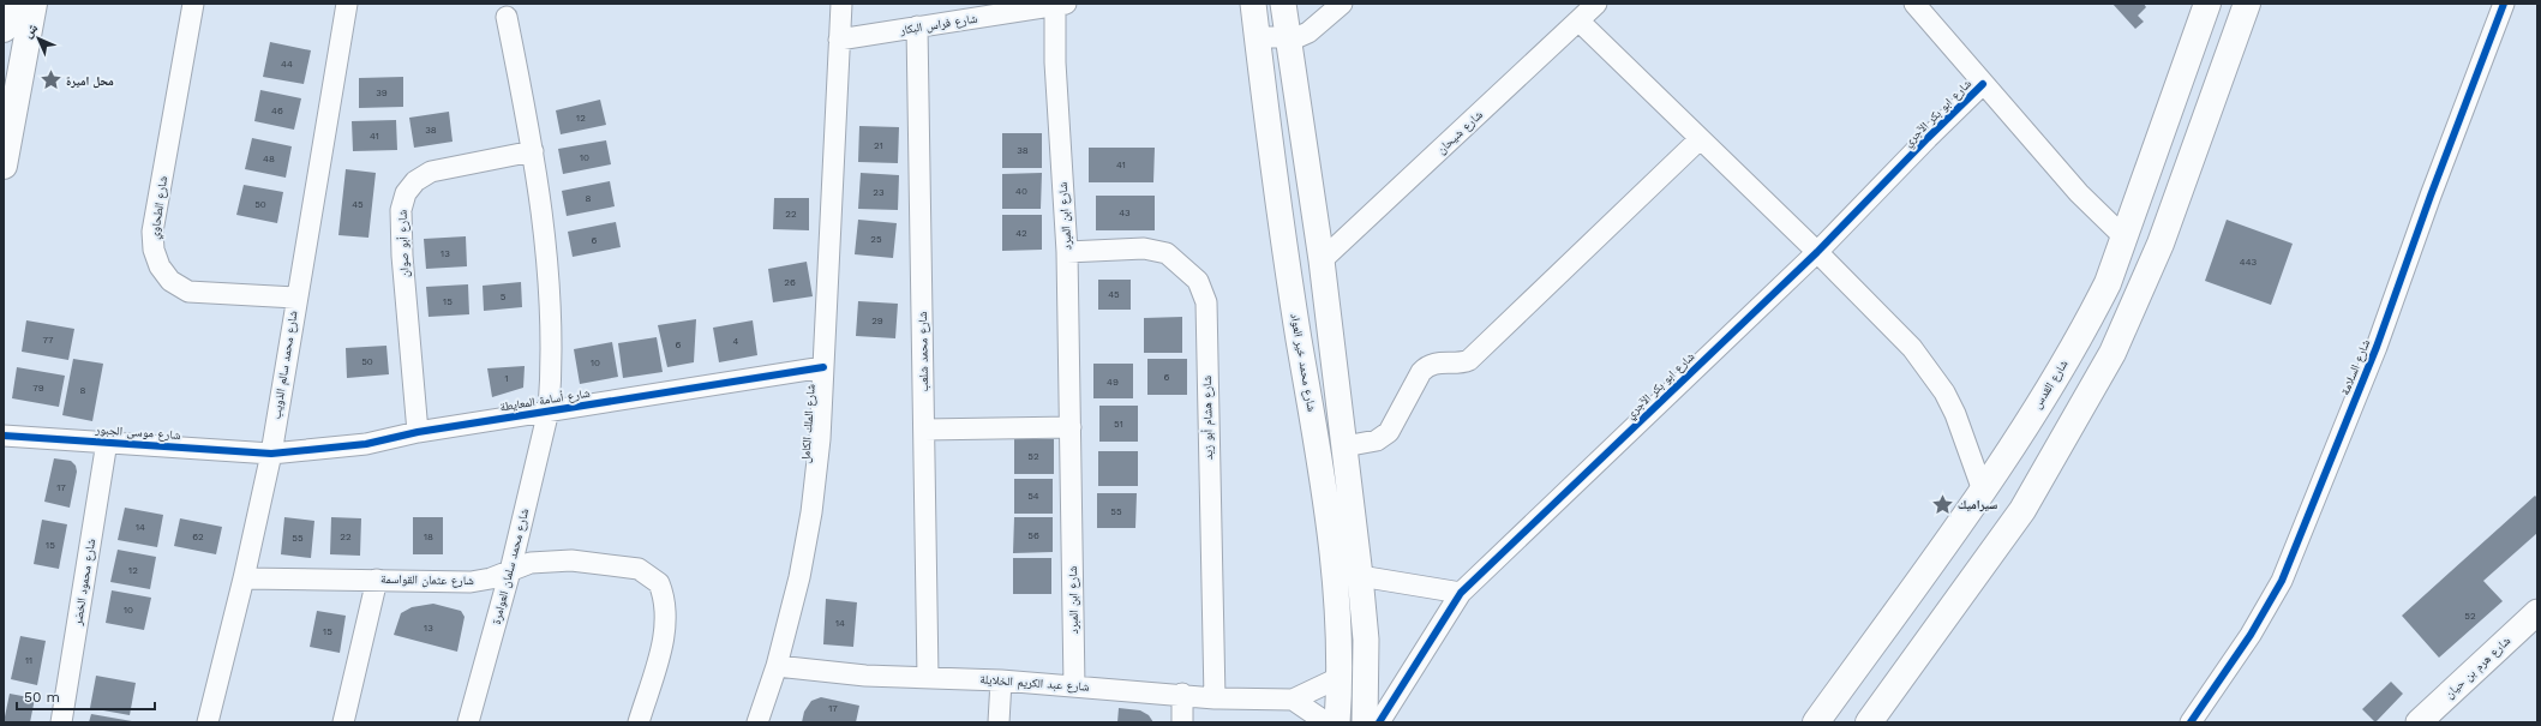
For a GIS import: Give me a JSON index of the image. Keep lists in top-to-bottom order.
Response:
{
  "streets": {
    "main road": ["شارع القدس"],
    "street": [
      "شارع فراس البكار",
      "شارع ابو بكر الآجري",
      "شارع شيحان",
      "شارع الطحاوي",
      "شارع ابن المبرد",
      "شارع أبو صوان",
      "شارع محمد شلعب",
      "شارع محمد خير العواد",
      "شارع محمد سالم الذويب",
      "شارع السلامة",
      "شارع أسامة المعايطة",
      "شارع هشام أبو زيد",
      "شارع الملك الكامل",
      "شارع موسى الجبور",
      "شارع محمد سلمان العوامرة",
      "شارع عثمان القواسمة",
      "شارع محمود الخضر",
      "شارع هرم بن حيان",
      "شارع عبد الكريم الخلايلة"
    ]
  },
  "crossings": [
    ["شارع فراس البكار", "شارع ابن المبرد"],
    ["شارع فراس البكار", "شارع محمد شلعب"],
    ["شارع فراس البكار", "شارع الملك الكامل"],
    ["شارع ابو بكر الآجري", "شارع القدس"],
    ["شارع الطحاوي", "شارع محمد سالم الذويب"],
    ["شارع ابن المبرد", "شارع هشام أبو زيد"],
    ["شارع ابن المبرد", "شارع عبد الكريم الخلايلة"],
    ["شارع أبو صوان", "شارع أسامة المعايطة"],
    ["شارع محمد شلعب", "شارع عبد الكريم الخلايلة"],
    ["شارع محمد خير العواد", "شارع عبد الكريم الخلايلة"],
    ["شارع محمد سالم الذويب", "شارع أسامة المعايطة"],
    ["شارع محمد سالم الذويب", "شارع موسى الجبور"],
    ["شارع محمد سالم الذويب", "شارع عثمان القواسمة"],
    ["شارع أسامة المعايطة", "شارع الملك الكامل"],
    ["شارع أسامة المعايطة", "شارع موسى الجبور"],
    ["شارع أسامة المعايطة", "شارع محمد سلمان العوامرة"],
    ["شارع هشام أبو زيد", "شارع عبد الكريم الخلايلة"],
    ["شارع الملك الكامل", "شارع عبد الكريم الخلايلة"],
    ["شارع موسى الجبور", "شارع محمود الخضر"],
    ["شارع محمد سلمان العوامرة", "شارع عثمان القواسمة"]
  ],
  "places": {
    "place": ["محل اميرة", "سيراميك"]
  },
  "house_numbers": [
    "44",
    "39",
    "46",
    "12",
    "38",
    "41",
    "21",
    "38",
    "10",
    "48",
    "41",
    "40",
    "23",
    "8",
    "50",
    "45",
    "43",
    "22",
    "42",
    "25",
    "6",
    "13",
    "443",
    "26",
    "45",
    "5",
    "15",
    "29",
    "77",
    "4",
    "6",
    "50",
    "10",
    "6",
    "1",
    "49",
    "79",
    "8",
    "51",
    "52",
    "17",
    "54",
    "55",
    "14",
    "56",
    "62",
    "22",
    "18",
    "55",
    "15",
    "12",
    "10",
    "52",
    "14",
    "13",
    "15",
    "11",
    "17"
  ],
  "scale_bar": "50 m",
  "north": "top left"
}
